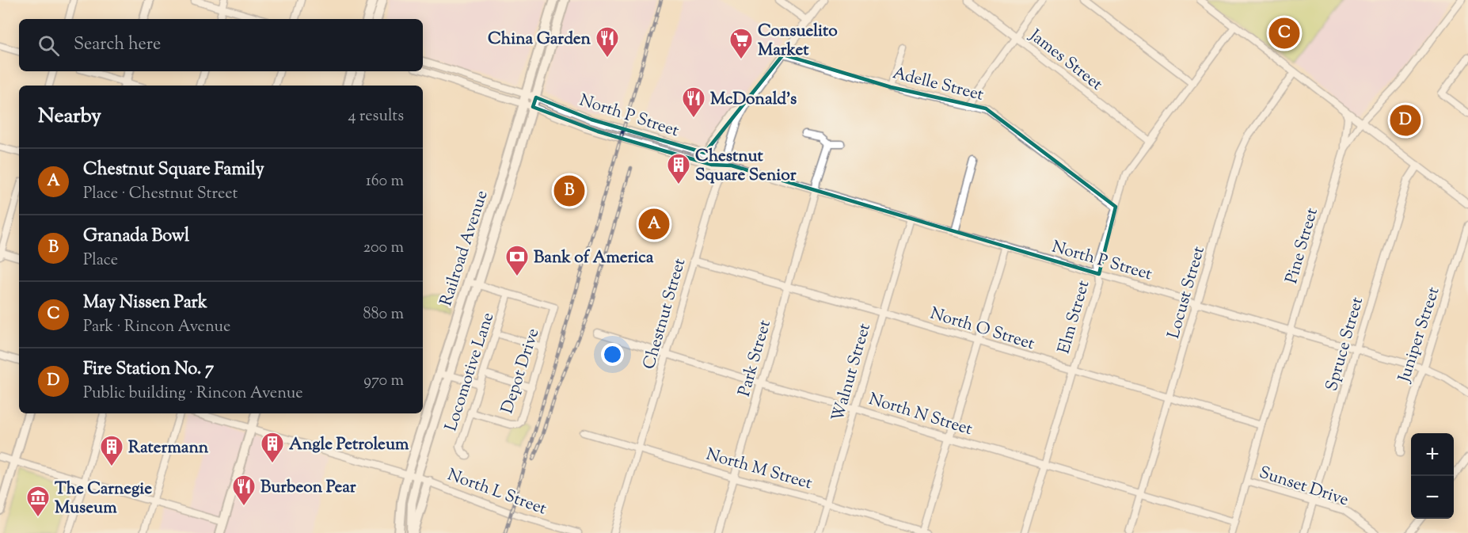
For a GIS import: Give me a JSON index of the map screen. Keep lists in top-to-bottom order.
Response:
{
  "streets": {
    "main road": ["Railroad Avenue"],
    "street": [
      "James Street",
      "Adelle Street",
      "North P Street",
      "Pine Street",
      "Locust Street",
      "Chestnut Street",
      "Elm Street",
      "North O Street",
      "Juniper Street",
      "Spruce Street",
      "Park Street",
      "Depot Drive",
      "Locomotive Lane",
      "Walnut Street",
      "North N Street",
      "North M Street",
      "Sunset Drive",
      "North L Street"
    ]
  },
  "crossings": [
    ["James Street", "Elm Street"],
    ["Adelle Street", "Elm Street"],
    ["North P Street", "Pine Street"],
    ["North P Street", "Railroad Avenue"],
    ["North P Street", "Locust Street"],
    ["North P Street", "Chestnut Street"],
    ["North P Street", "Elm Street"],
    ["North P Street", "Juniper Street"],
    ["North P Street", "Spruce Street"],
    ["North P Street", "Park Street"],
    ["North P Street", "Walnut Street"],
    ["Pine Street", "North O Street"],
    ["Pine Street", "North N Street"],
    ["Pine Street", "Sunset Drive"],
    ["Railroad Avenue", "North L Street"],
    ["Locust Street", "North O Street"],
    ["Locust Street", "North N Street"],
    ["Chestnut Street", "North O Street"],
    ["Chestnut Street", "North N Street"],
    ["Chestnut Street", "North M Street"],
    ["Elm Street", "North O Street"],
    ["Elm Street", "North N Street"],
    ["North O Street", "Park Street"],
    ["North O Street", "Walnut Street"],
    ["Spruce Street", "Sunset Drive"],
    ["Park Street", "North N Street"],
    ["Park Street", "North M Street"],
    ["Depot Drive", "Locomotive Lane"],
    ["Walnut Street", "North N Street"],
    ["Walnut Street", "North M Street"]
  ],
  "places": {
    "restaurant": ["China Garden", "McDonald's", "Burbeon Pear"],
    "supermarket": ["Consuelito Market"],
    "building": ["Chestnut Square Senior", "Angle Petroleum", "Ratermann"],
    "bank": ["Bank of America"],
    "museum": ["The Carnegie Museum"]
  },
  "page": {
    "pins": [
      "C",
      "D",
      "B",
      "A"
    ],
    "search": "Search here",
    "heading": ["Nearby", "4 results"],
    "list": [
      {
        "mark": "A",
        "name": "Chestnut Square Family",
        "note": "Place · Chestnut Street",
        "value": "160 m"
      },
      {
        "mark": "B",
        "name": "Granada Bowl",
        "note": "Place",
        "value": "200 m"
      },
      {
        "mark": "C",
        "name": "May Nissen Park",
        "note": "Park · Rincon Avenue",
        "value": "880 m"
      },
      {
        "mark": "D",
        "name": "Fire Station No. 7",
        "note": "Public building · Rincon Avenue",
        "value": "970 m"
      }
    ],
    "map_buttons": ["+", "−"]
  }
}
